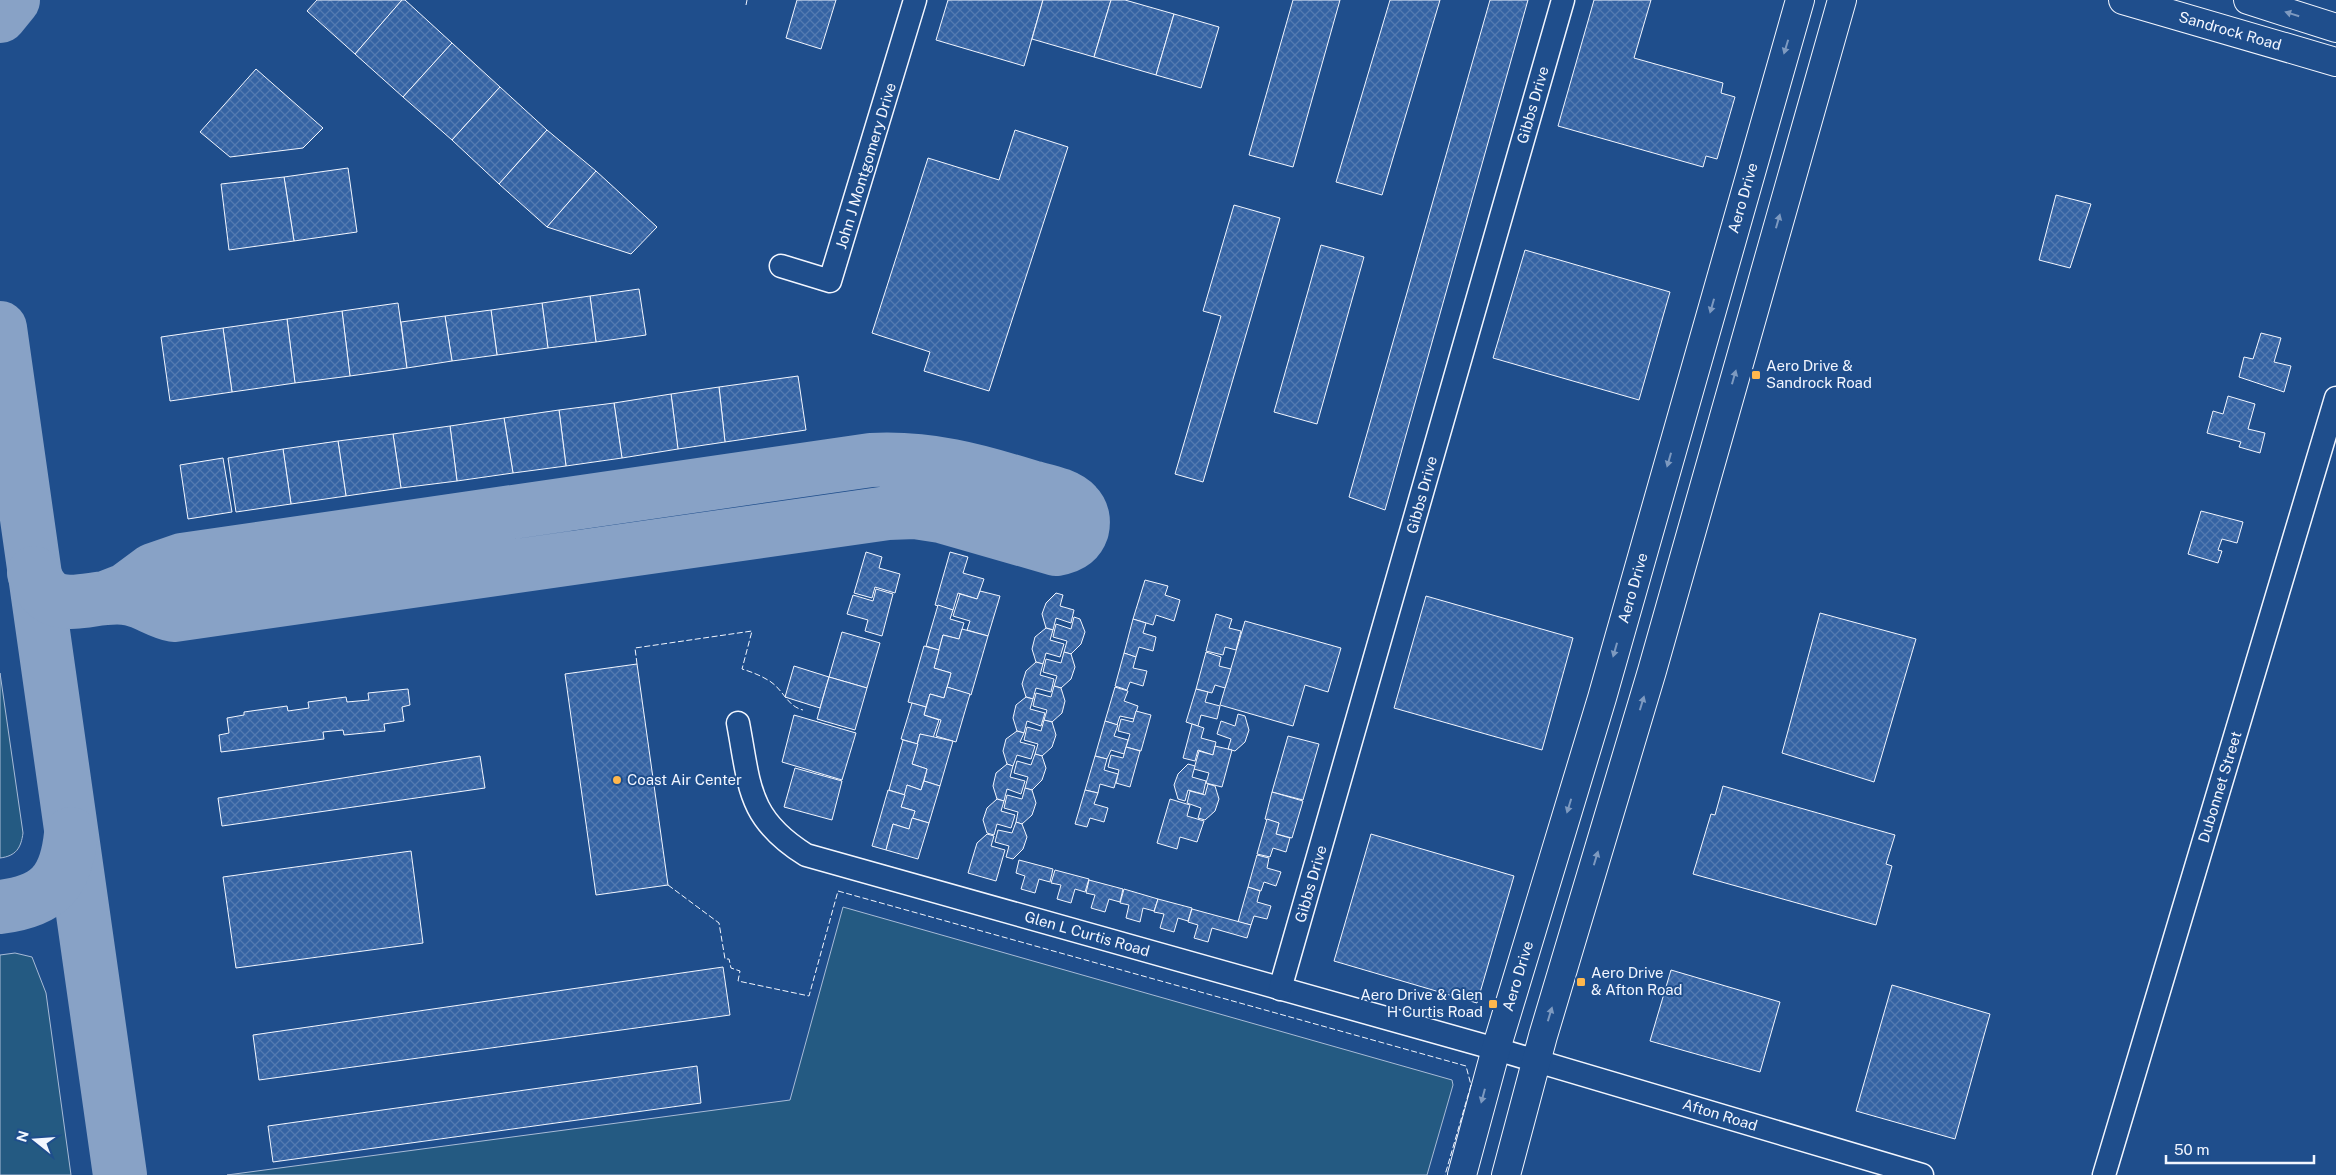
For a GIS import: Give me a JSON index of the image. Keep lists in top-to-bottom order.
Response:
{
  "streets": {
    "main road": ["Sandrock Road", "Aero Drive"],
    "street": [
      "Gibbs Drive",
      "John J Montgomery Drive",
      "Dubonnet Street",
      "Glen L Curtis Road",
      "Afton Road"
    ]
  },
  "crossings": [
    ["Gibbs Drive", "Glen L Curtis Road"],
    ["Aero Drive", "Glen L Curtis Road"],
    ["Aero Drive", "Afton Road"],
    ["Glen L Curtis Road", "Afton Road"]
  ],
  "places": {
    "transit": ["Aero Drive & Sandrock Road", "Aero Drive & Afton Road", "Aero Drive & Glen H Curtis Road"],
    "other": ["Coast Air Center"]
  },
  "scale_bar": "50 m",
  "north": "left"
}
